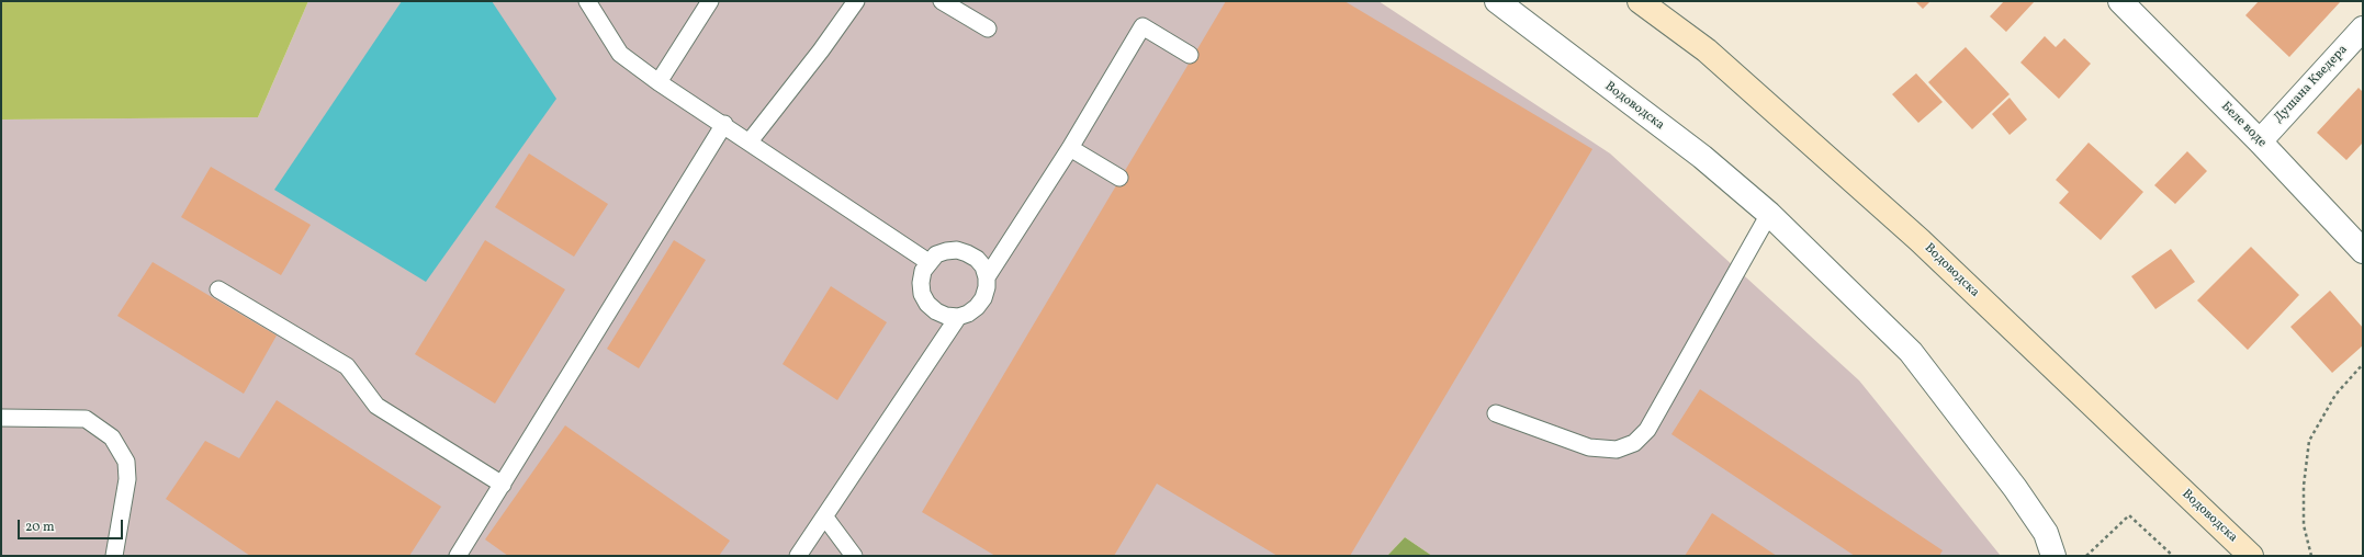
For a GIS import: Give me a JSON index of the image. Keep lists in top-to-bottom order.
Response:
{
  "streets": {
    "main road": ["Водоводска"],
    "street": ["Душана Кведера", "Беле воде"]
  },
  "crossings": [
    ["Душана Кведера", "Беле воде"]
  ],
  "scale_bar": "20 m"
}
